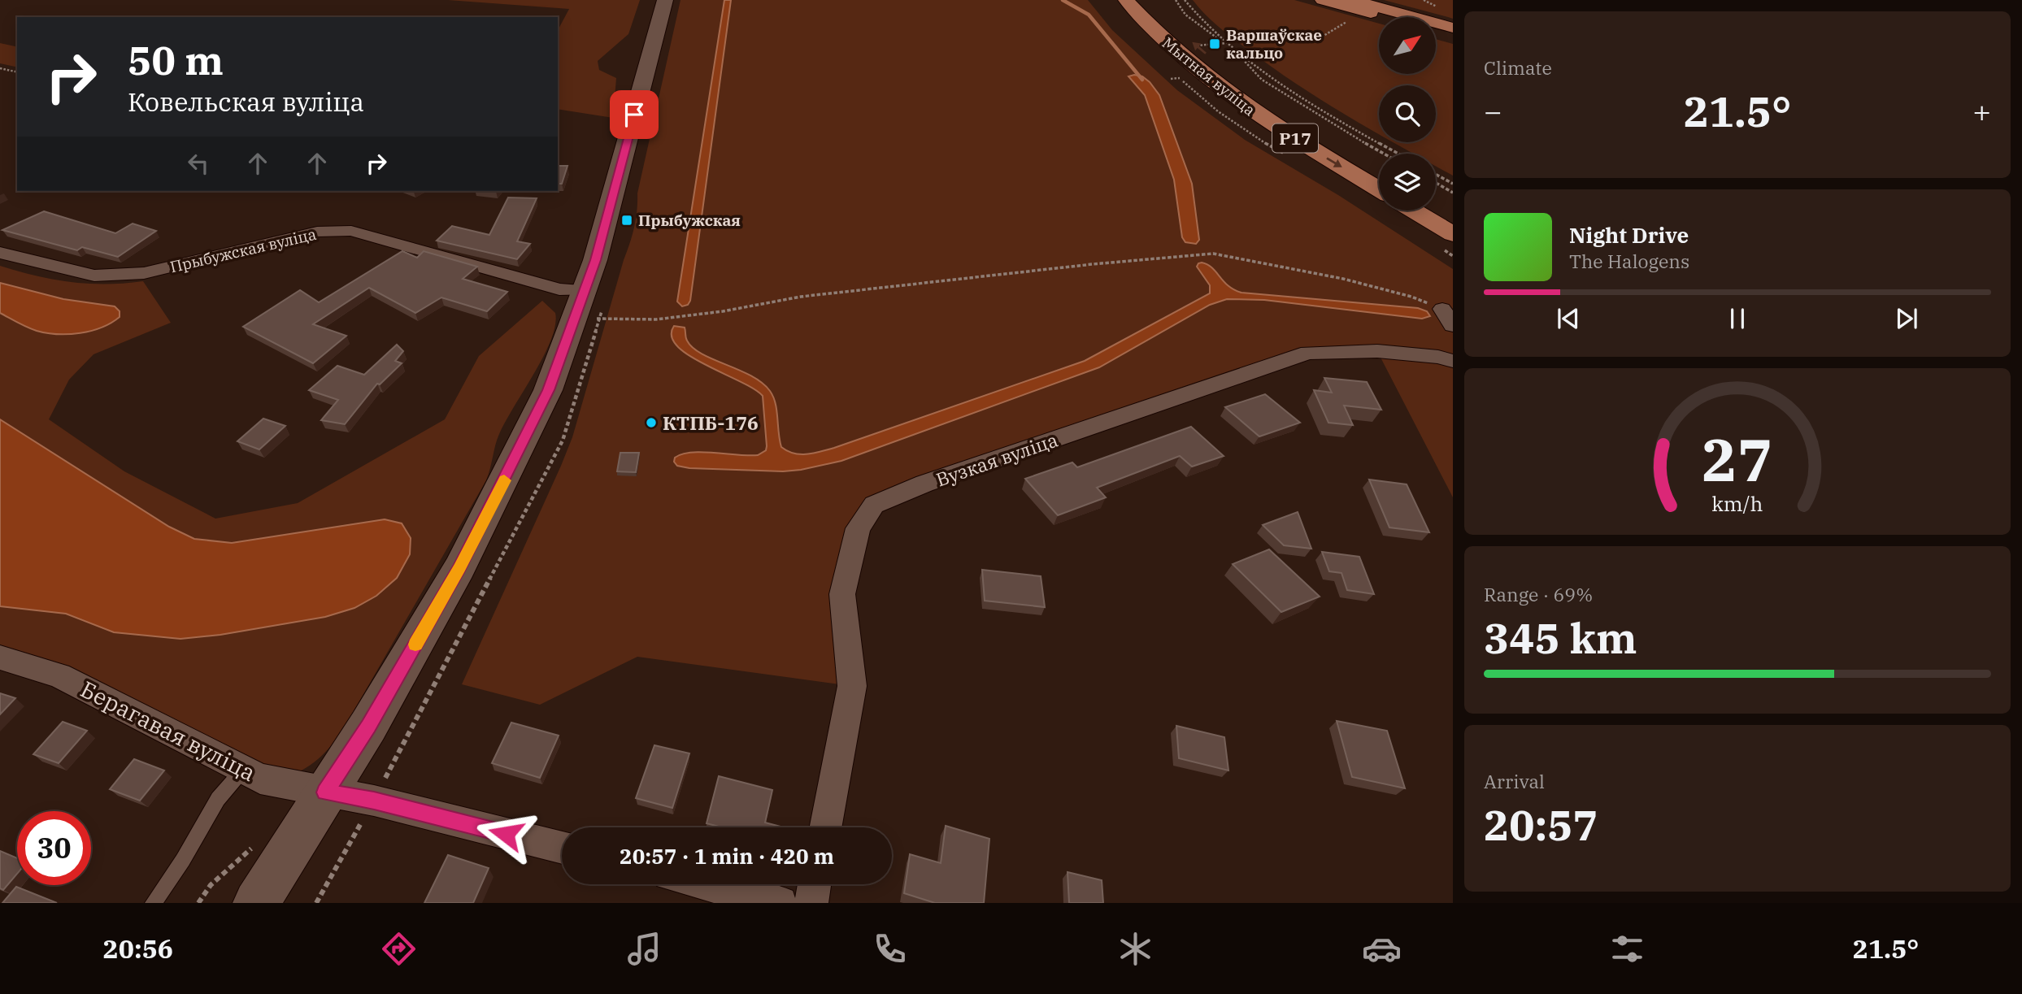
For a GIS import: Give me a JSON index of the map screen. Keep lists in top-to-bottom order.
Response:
{
  "streets": {
    "highway": ["Мытная вуліца", "Р17"],
    "street": ["Прыбужская вуліца", "Вузкая вуліца", "Берагавая вуліца"]
  },
  "places": {
    "transit": ["Варшаўскае кальцо", "Прыбужская"],
    "other": ["КТПБ-176"]
  },
  "north": "top right",
  "page": {
    "tile": [
      "Climate",
      ["Range · 69%", "345 km"],
      ["Arrival", "20:57"]
    ],
    "turn": ["50 m", "Ковельская вуліца"],
    "heat": ["−", "21.5°", "+"],
    "song": ["Night Drive", "The Halogens"],
    "limit": "30",
    "trip": "20:57 · 1 min · 420 m",
    "tabs": ["20:56", "21.5°"],
    "gauge": ["27", "km/h"]
  }
}
